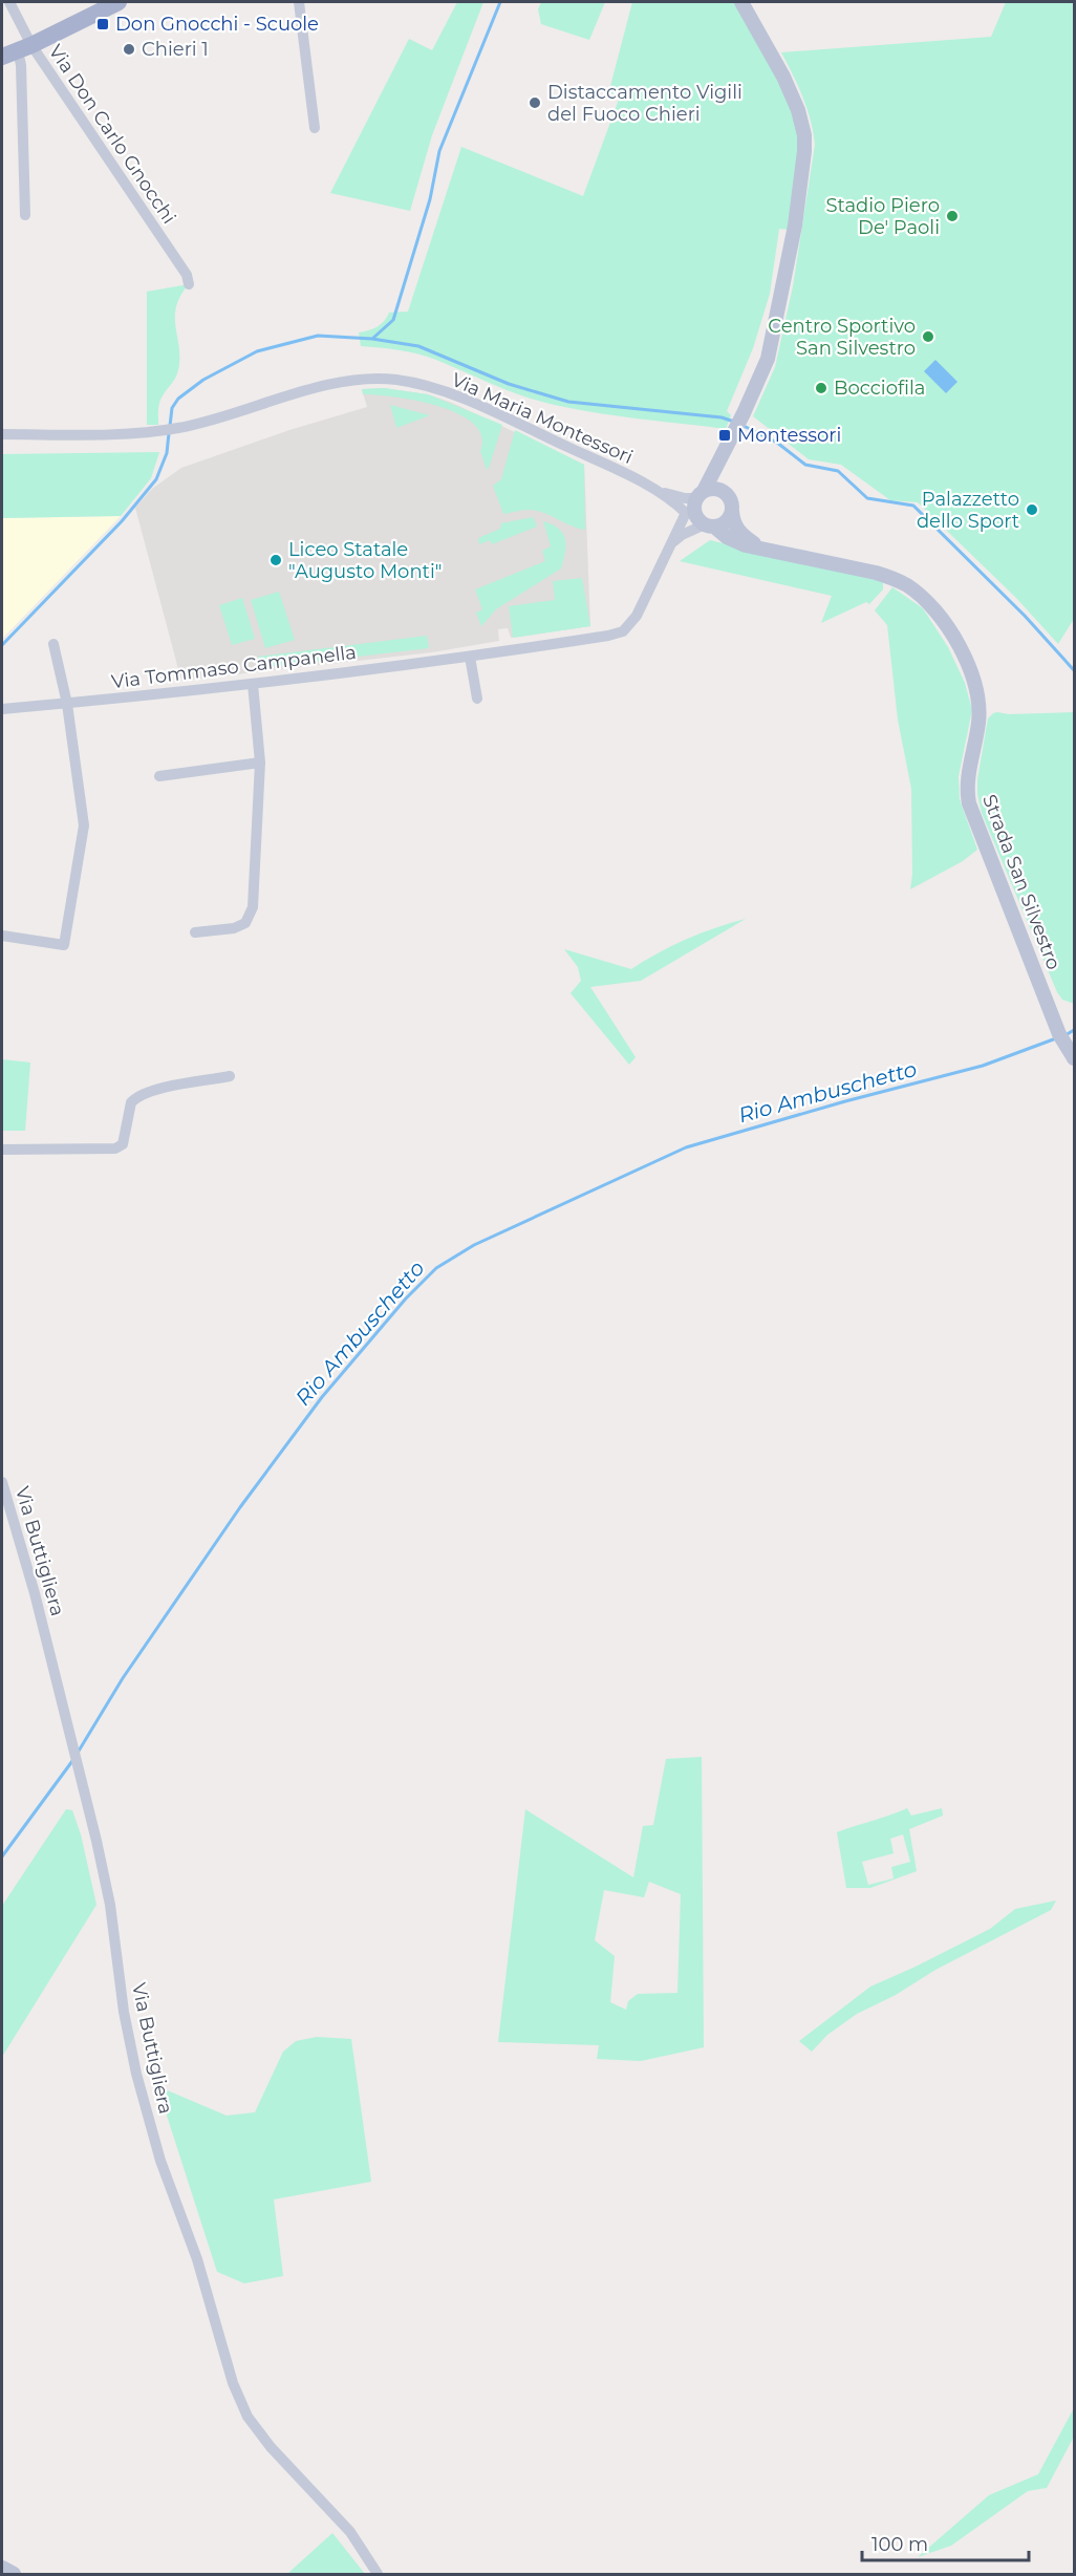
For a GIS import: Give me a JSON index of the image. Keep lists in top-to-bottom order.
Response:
{
  "streets": {
    "street": [
      "Via Don Carlo Gnocchi",
      "Via Maria Montessori",
      "Via Tommaso Campanella",
      "Strada San Silvestro",
      "Via Buttigliera"
    ]
  },
  "crossings": [
    ["Via Maria Montessori", "Via Tommaso Campanella"],
    ["Via Maria Montessori", "Strada San Silvestro"],
    ["Via Tommaso Campanella", "Strada San Silvestro"]
  ],
  "water": ["Rio Ambuschetto"],
  "places": {
    "transit": ["Don Gnocchi - Scuole", "Montessori"],
    "other": [
      "Chieri 1",
      "Distaccamento Vigili del Fuoco Chieri",
      "Stadio Piero De' Paoli",
      "Centro Sportivo San Silvestro",
      "Bocciofila",
      "Palazzetto dello Sport",
      "Liceo Statale \"Augusto Monti\""
    ]
  },
  "scale_bar": "100 m"
}
